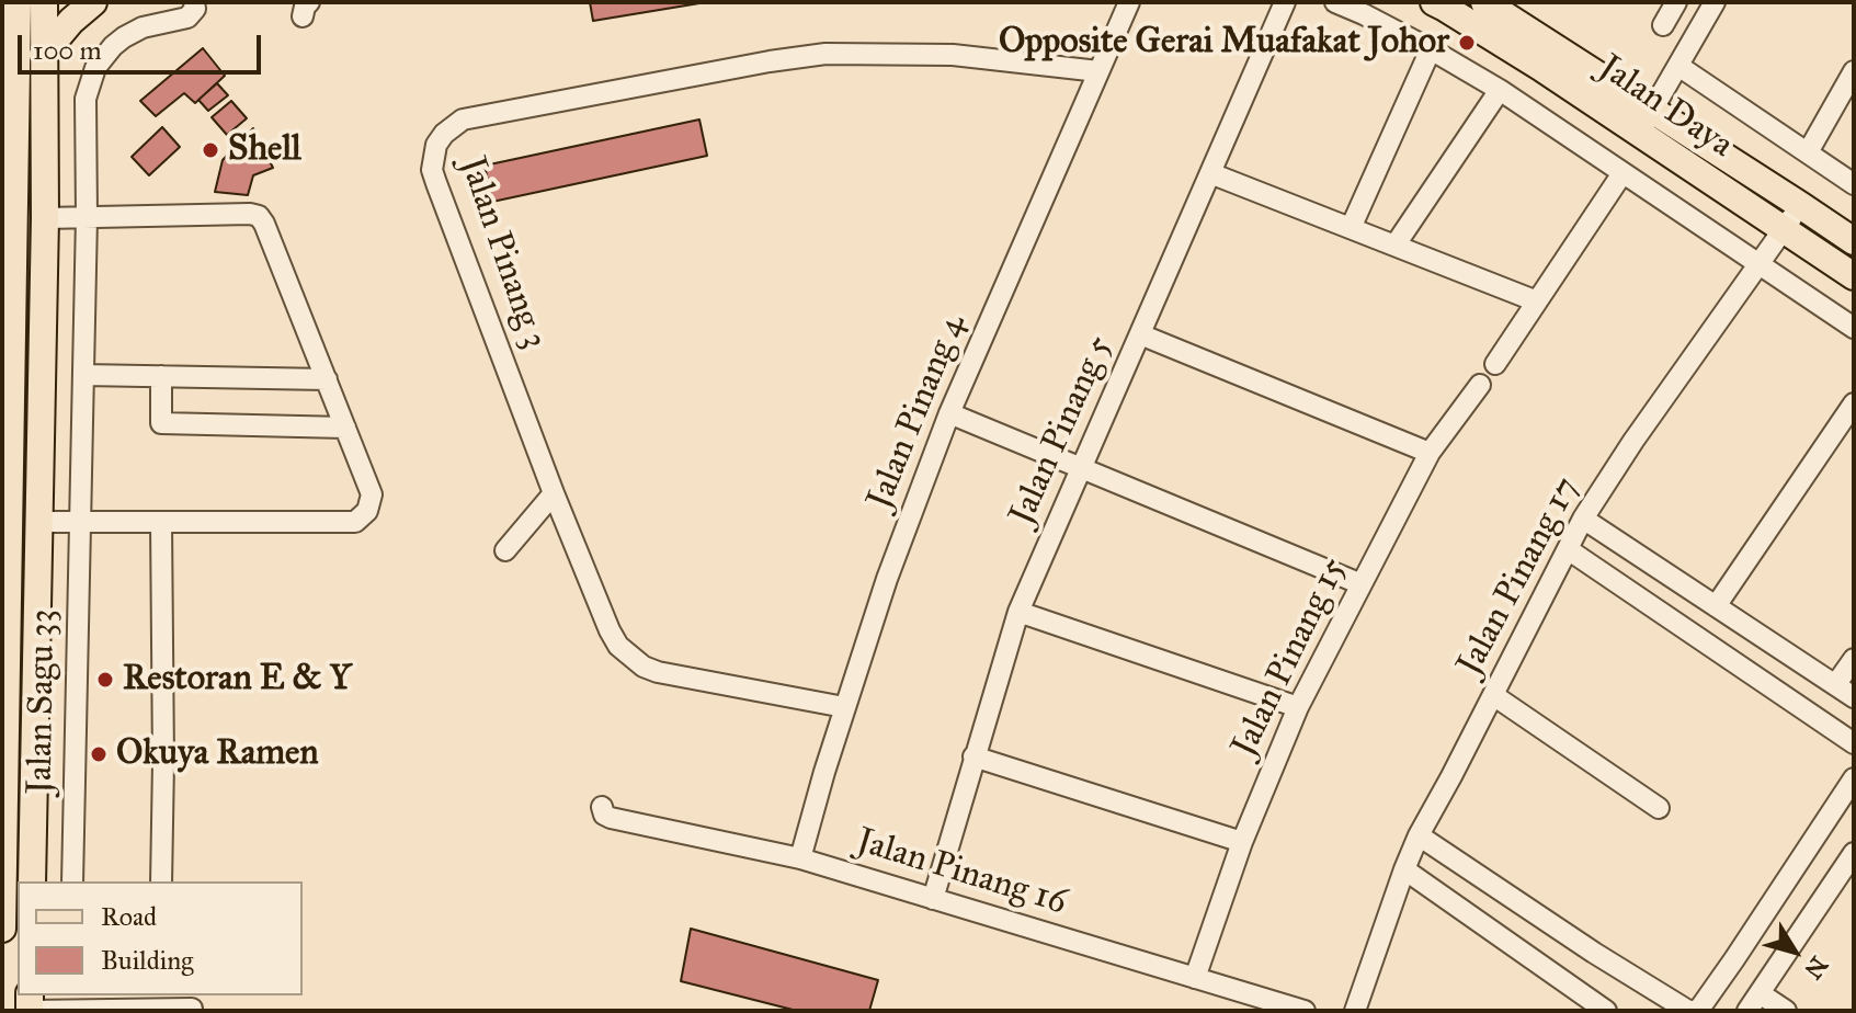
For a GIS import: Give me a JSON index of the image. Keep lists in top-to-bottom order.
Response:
{
  "streets": {
    "main road": ["Jalan Daya"],
    "street": [
      "Jalan Pinang 3",
      "Jalan Pinang 4",
      "Jalan Pinang 5",
      "Jalan Pinang 17",
      "Jalan Pinang 15",
      "Jalan Sagu 33",
      "Jalan Pinang 16"
    ]
  },
  "crossings": [
    ["Jalan Daya", "Jalan Pinang 17"],
    ["Jalan Pinang 3", "Jalan Pinang 4"],
    ["Jalan Pinang 4", "Jalan Pinang 16"],
    ["Jalan Pinang 5", "Jalan Pinang 16"],
    ["Jalan Pinang 15", "Jalan Pinang 16"]
  ],
  "places": [
    "Opposite Gerai Muafakat Johor",
    "Shell",
    "Restoran E & Y",
    "Okuya Ramen"
  ],
  "legend": ["Road", "Building"],
  "scale_bar": "100 m",
  "north": "bottom right"
}
